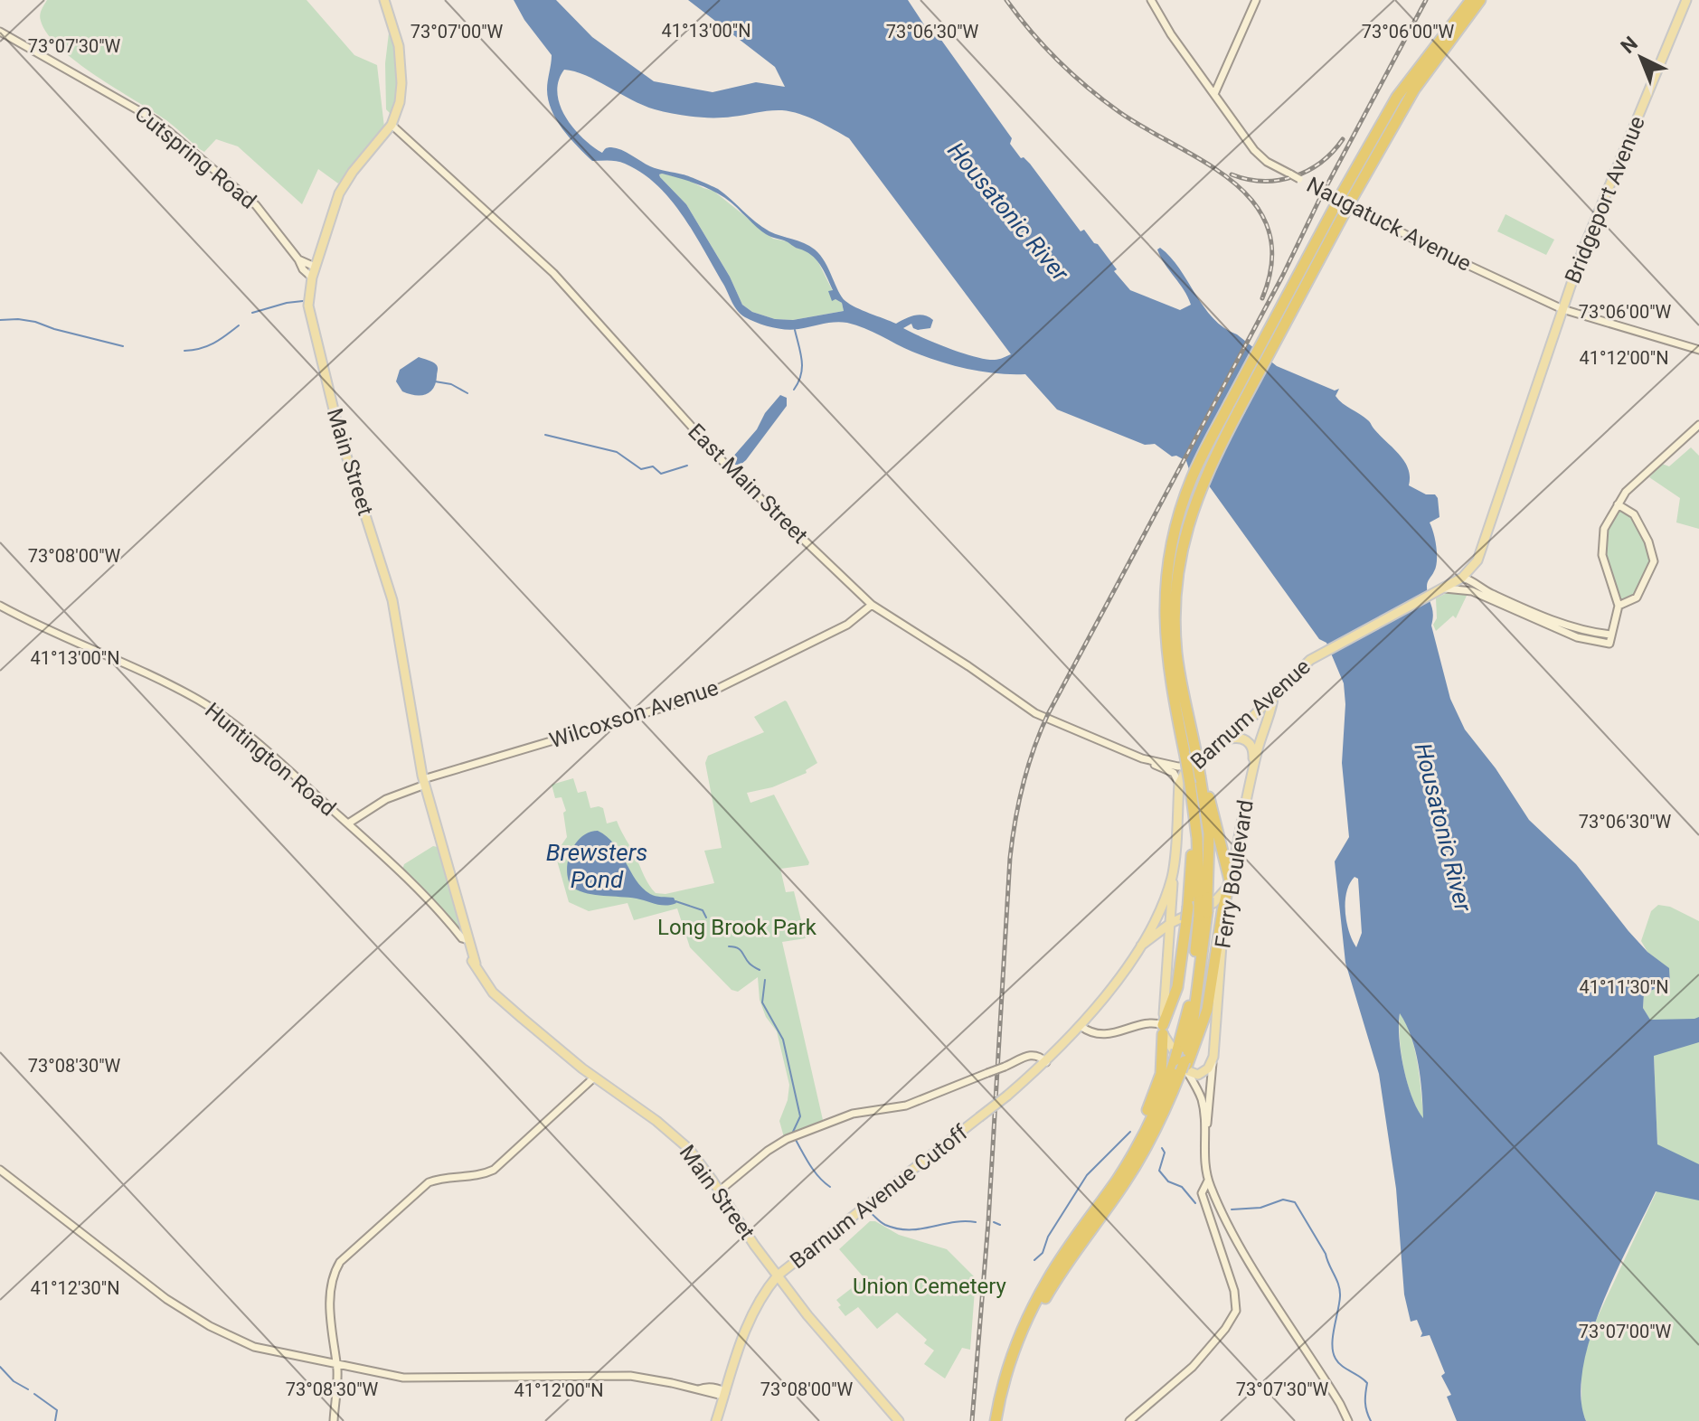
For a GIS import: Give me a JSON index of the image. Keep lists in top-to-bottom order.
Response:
{
  "streets": {
    "main road": [
      "Cutspring Road",
      "Bridgeport Avenue",
      "Naugatuck Avenue",
      "Main Street",
      "East Main Street",
      "Wilcoxson Avenue",
      "Barnum Avenue",
      "Huntington Road",
      "Ferry Boulevard",
      "Barnum Avenue Cutoff"
    ]
  },
  "crossings": [
    ["Cutspring Road", "Main Street"],
    ["Bridgeport Avenue", "Naugatuck Avenue"],
    ["Bridgeport Avenue", "Barnum Avenue"],
    ["Main Street", "East Main Street"],
    ["Main Street", "Wilcoxson Avenue"],
    ["Main Street", "Huntington Road"],
    ["Main Street", "Barnum Avenue Cutoff"],
    ["East Main Street", "Wilcoxson Avenue"],
    ["East Main Street", "Barnum Avenue"],
    ["Wilcoxson Avenue", "Huntington Road"],
    ["Barnum Avenue", "Ferry Boulevard"],
    ["Barnum Avenue", "Barnum Avenue Cutoff"]
  ],
  "water": ["Housatonic River", "Brewsters Pond"],
  "parks": ["Long Brook Park", "Union Cemetery"],
  "north": "top left",
  "coordinates": [
    "41°13'00\"N",
    "73°06'30\"W",
    "73°06'00\"W",
    "73°07'00\"W",
    "73°07'30\"W",
    "41°12'00\"N",
    "73°08'00\"W",
    "41°11'30\"N",
    "73°08'30\"W",
    "41°12'30\"N"
  ]
}
